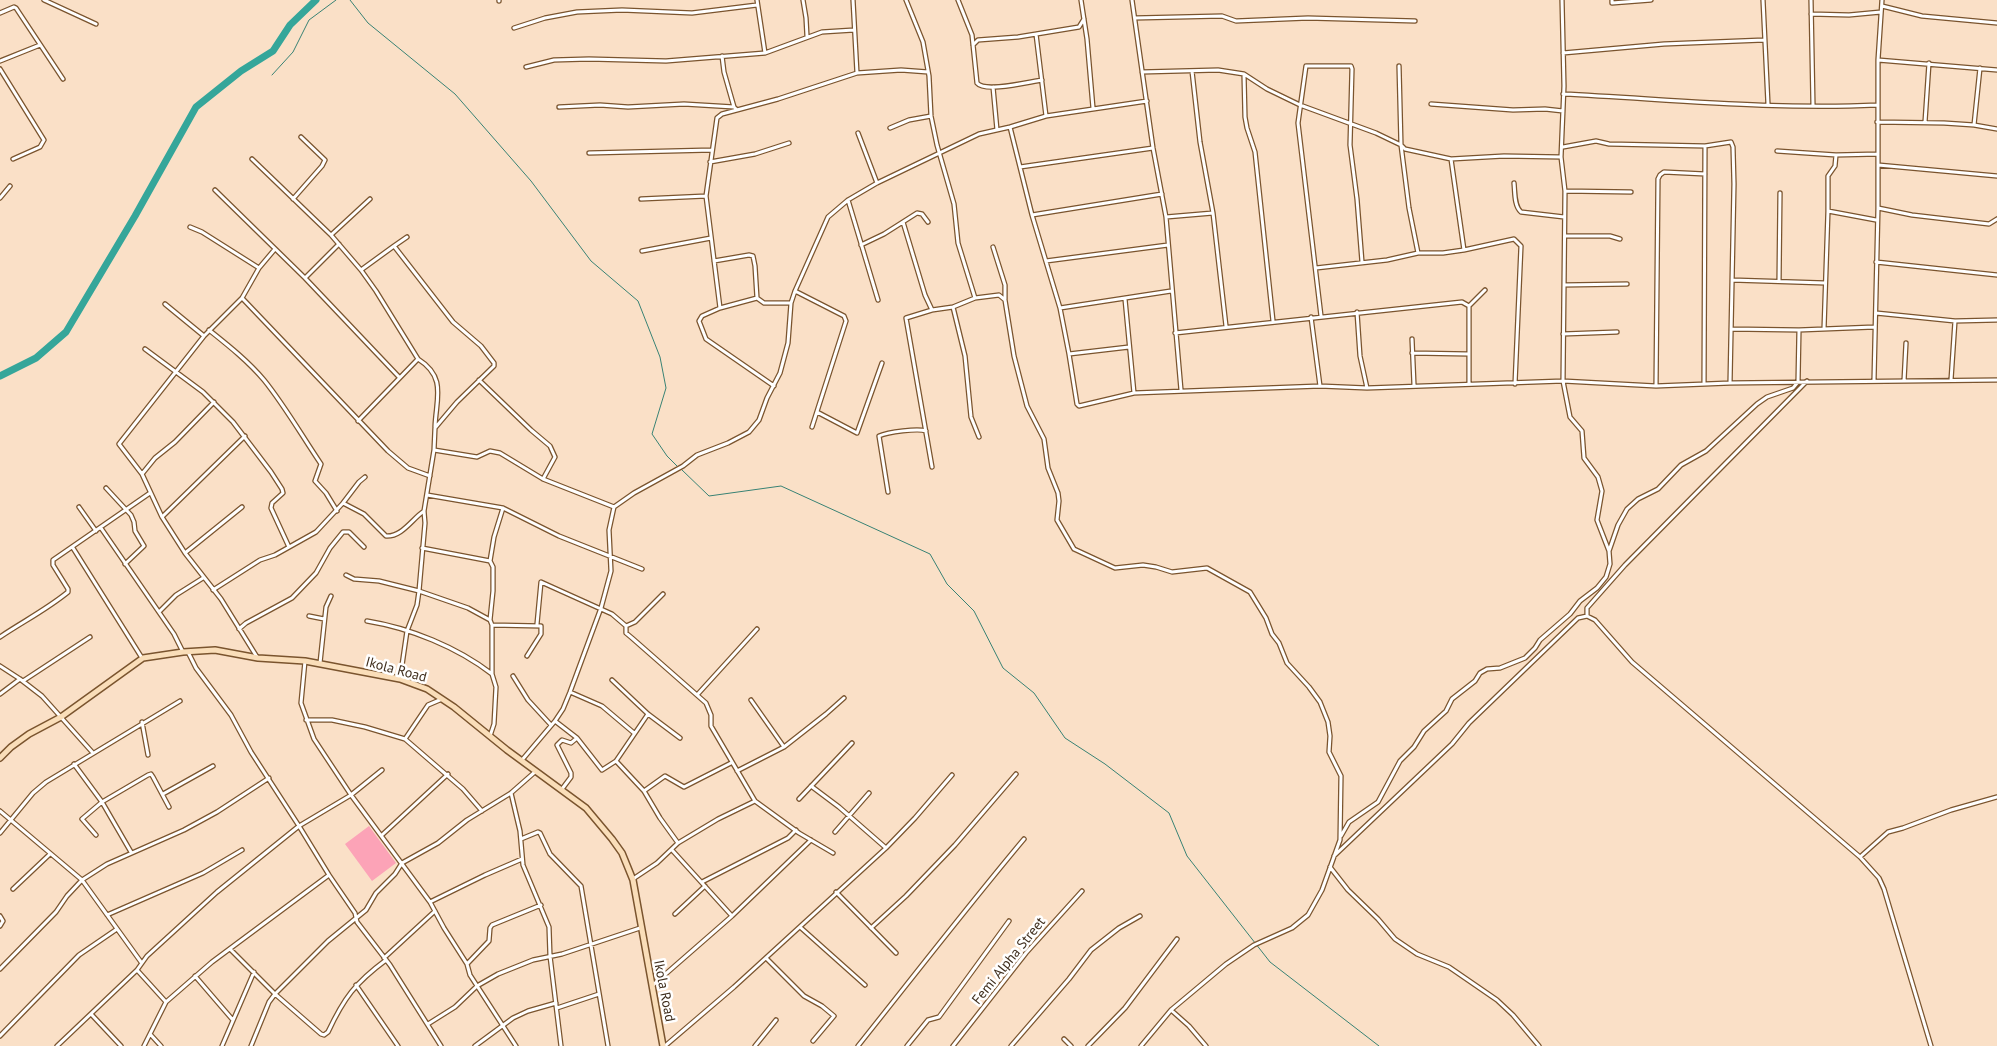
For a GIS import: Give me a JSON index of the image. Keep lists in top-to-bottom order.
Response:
{
  "streets": {
    "street": ["Ikola Road", "Femi Alpha Street"]
  }
}
